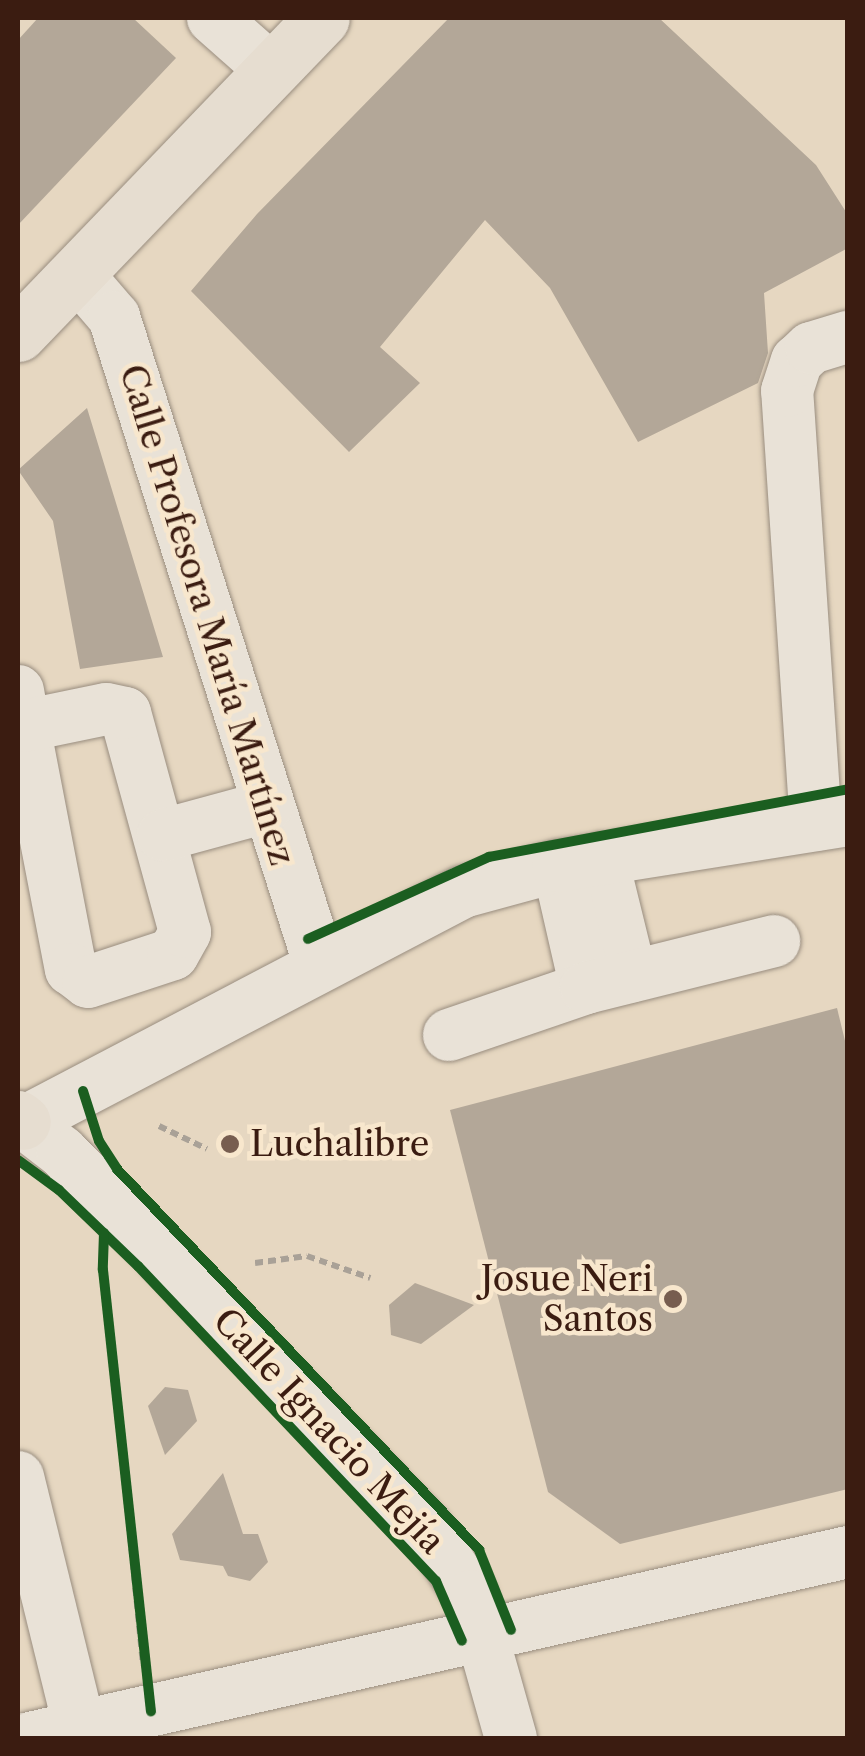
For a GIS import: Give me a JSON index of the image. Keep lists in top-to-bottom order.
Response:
{
  "streets": {
    "street": ["Calle Profesora María Martínez", "Calle Ignacio Mejía"]
  },
  "places": ["Luchalibre", "Josue Neri Santos"]
}
